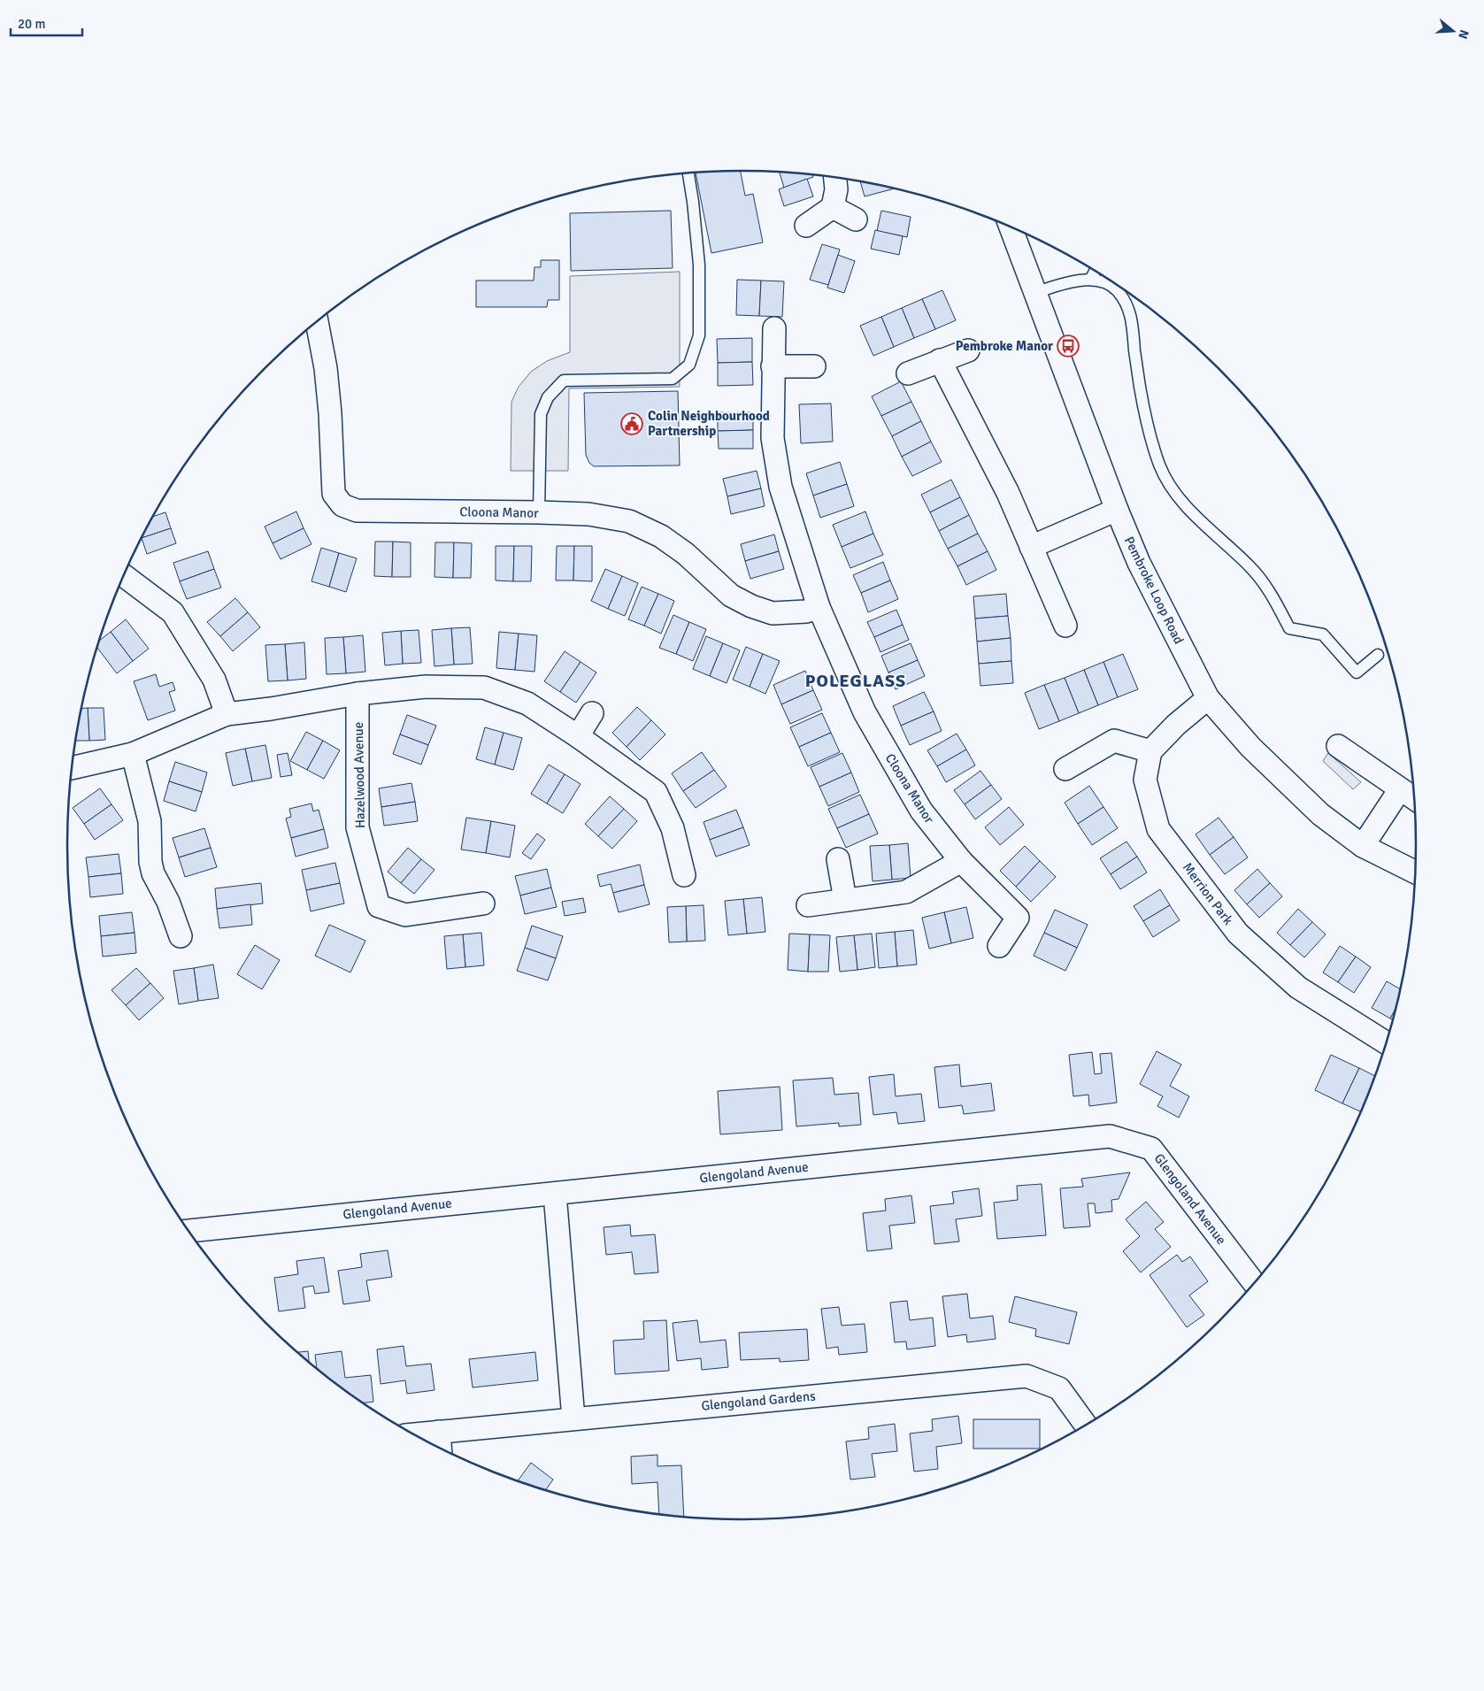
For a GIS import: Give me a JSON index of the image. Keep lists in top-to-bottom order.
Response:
{
  "streets": {
    "street": [
      "Cloona Manor",
      "Pembroke Loop Road",
      "Hazelwood Avenue",
      "Merrion Park",
      "Glengoland Avenue",
      "Glengoland Gardens"
    ]
  },
  "districts": ["POLEGLASS"],
  "places": {
    "bus stop": ["Pembroke Manor"],
    "public building": ["Colin Neighbourhood Partnership"]
  },
  "scale_bar": "20 m",
  "north": "right"
}
